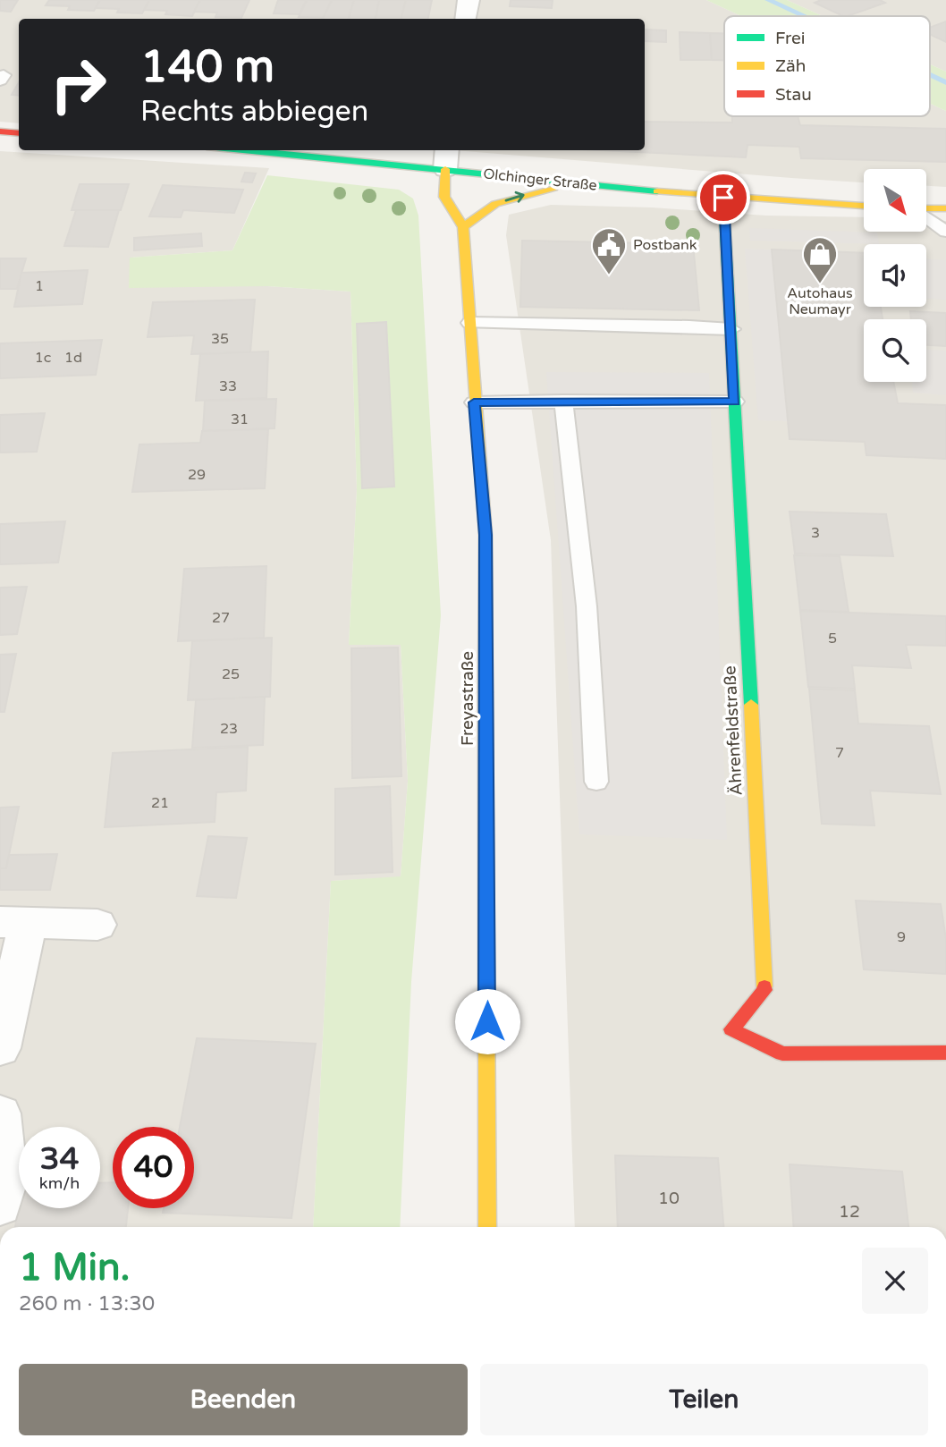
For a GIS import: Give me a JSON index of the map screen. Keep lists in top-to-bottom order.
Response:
{
  "streets": {
    "street": ["Olchinger Straße", "Freyastraße", "Ährenfeldstraße"]
  },
  "crossings": [
    ["Olchinger Straße", "Freyastraße"],
    ["Olchinger Straße", "Ährenfeldstraße"]
  ],
  "places": {
    "public building": ["Postbank"],
    "shop": ["Autohaus Neumayr"]
  },
  "house_numbers": [
    "1",
    "35",
    "1c",
    "1d",
    "33",
    "31",
    "29",
    "3",
    "27",
    "5",
    "25",
    "23",
    "7",
    "21",
    "9",
    "10",
    "12"
  ],
  "legend": ["Frei", "Zäh", "Stau"],
  "north": "bottom right",
  "page": {
    "turn": ["140 m", "Rechts abbiegen"],
    "speed": "34 km/h",
    "limit": "40",
    "heading": ["1 Min.", "260 m · 13:30"],
    "buttons": ["Beenden", "Teilen"]
  }
}
